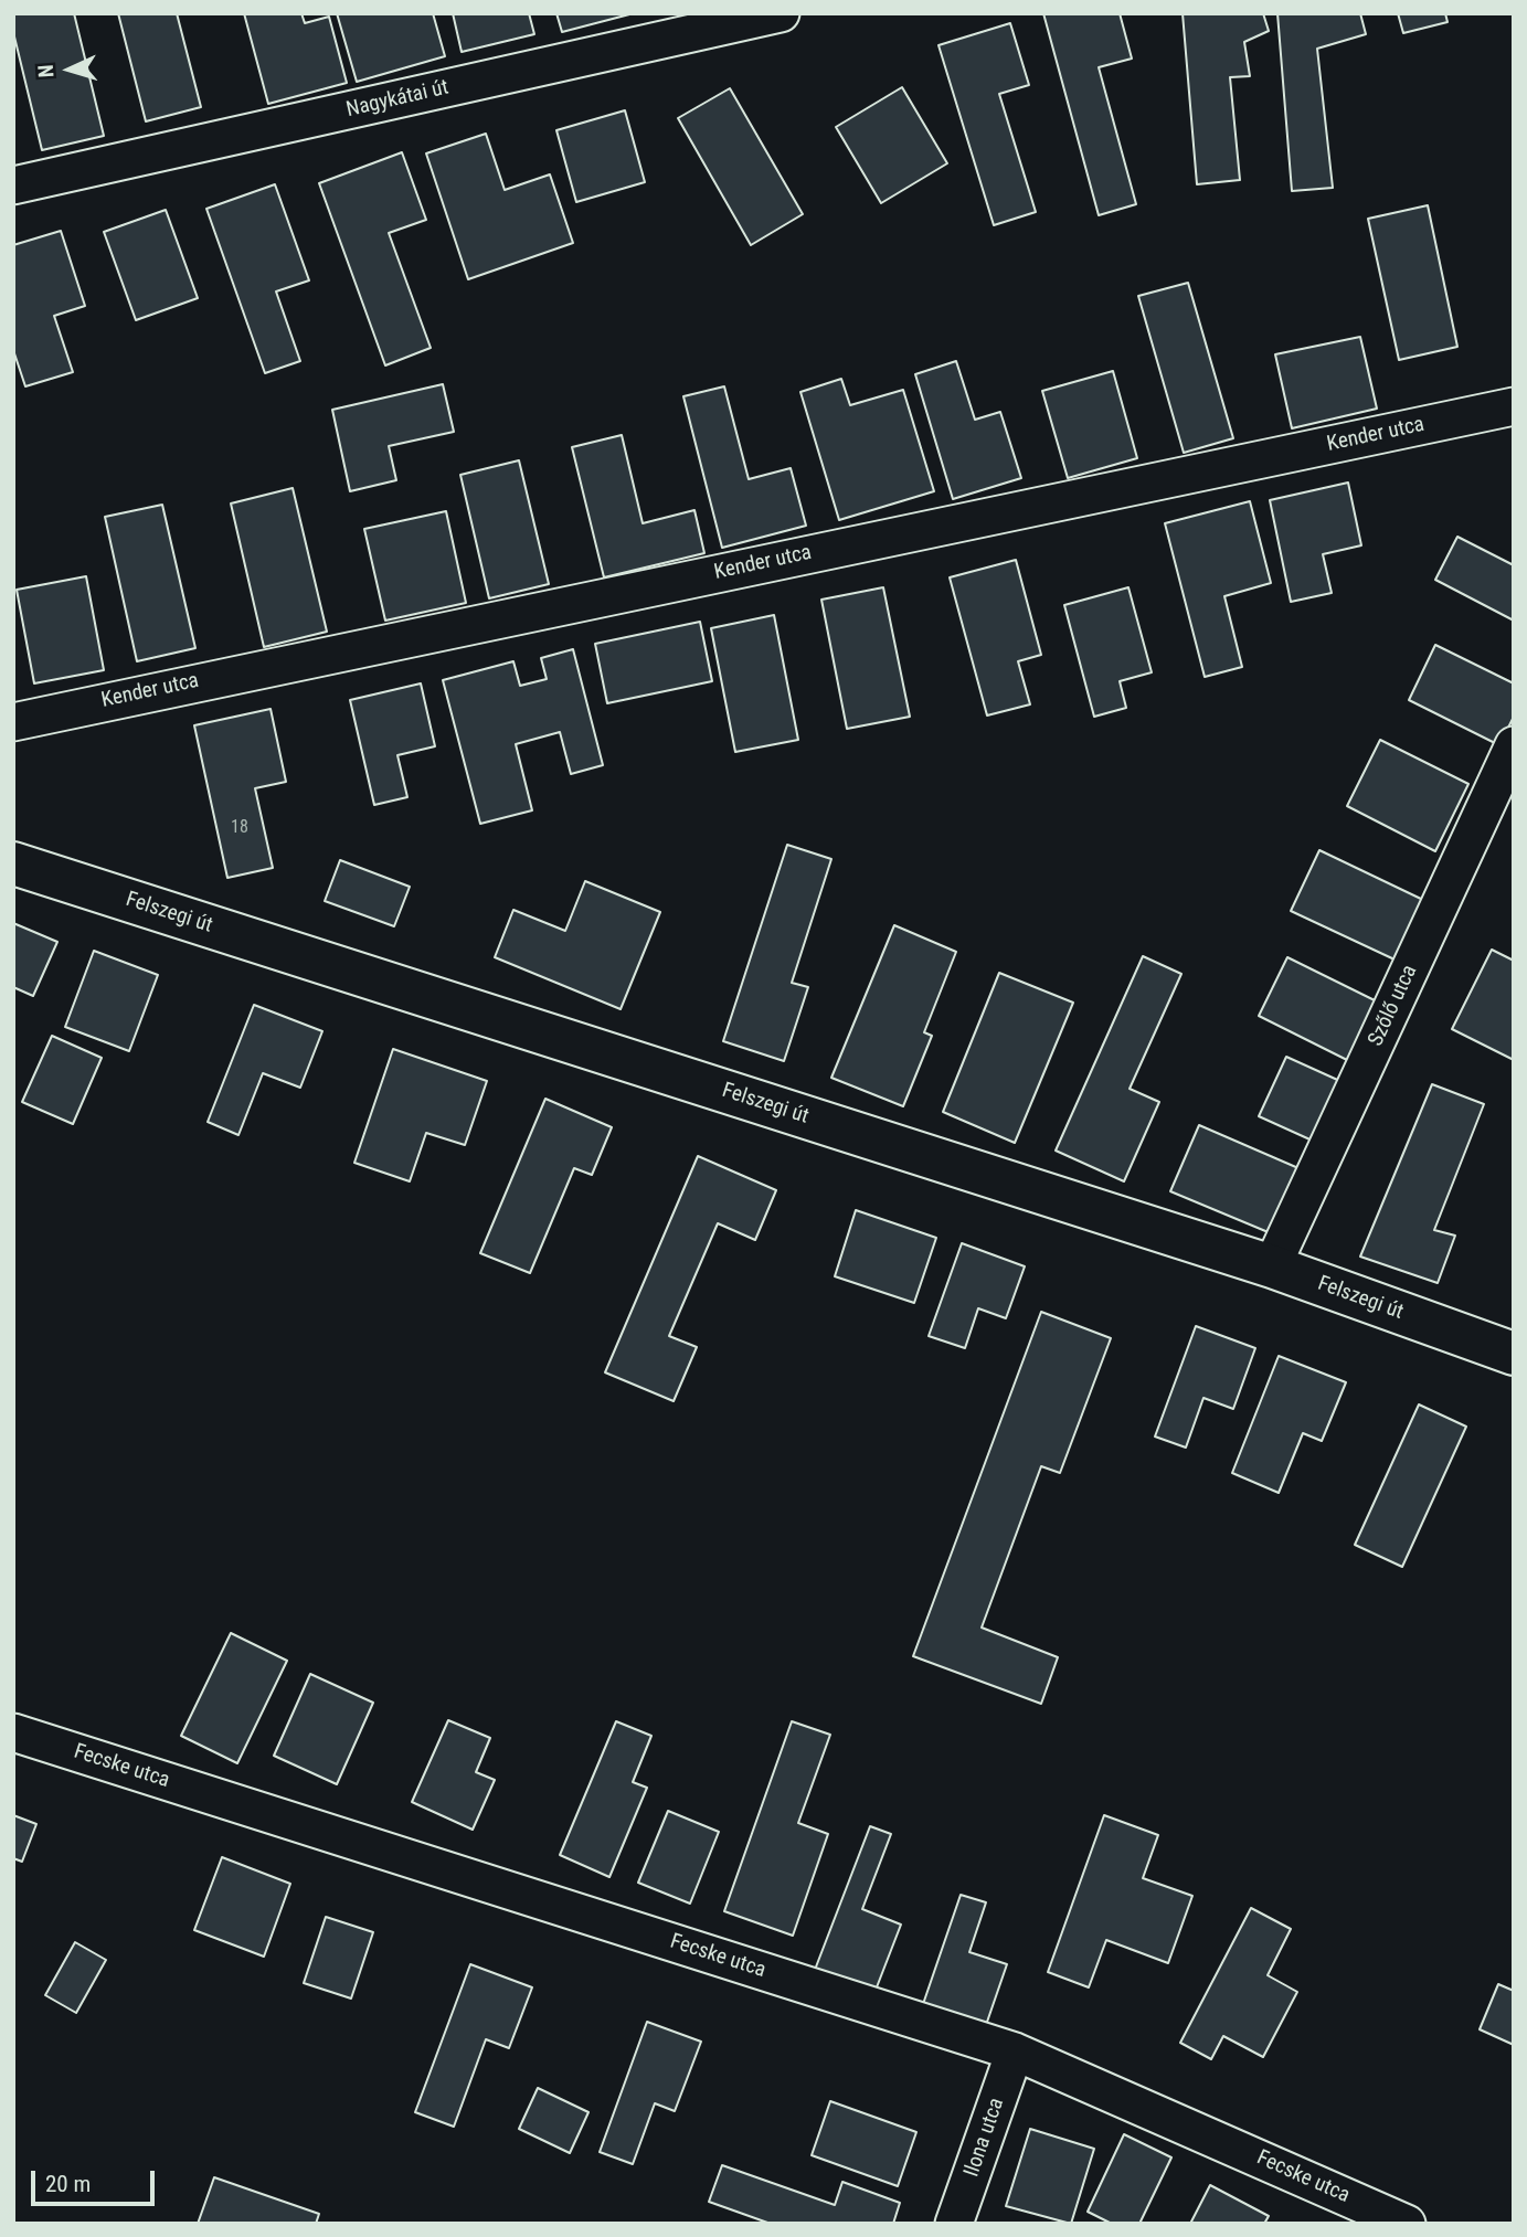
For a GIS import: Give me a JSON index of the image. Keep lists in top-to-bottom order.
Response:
{
  "streets": {
    "main road": ["Felszegi út"],
    "street": [
      "Nagykátai út",
      "Kender utca",
      "Szőlő utca",
      "Fecske utca",
      "Ilona utca"
    ]
  },
  "crossings": [
    ["Felszegi út", "Szőlő utca"],
    ["Fecske utca", "Ilona utca"]
  ],
  "house_numbers": ["18"],
  "scale_bar": "20 m",
  "north": "left"
}
